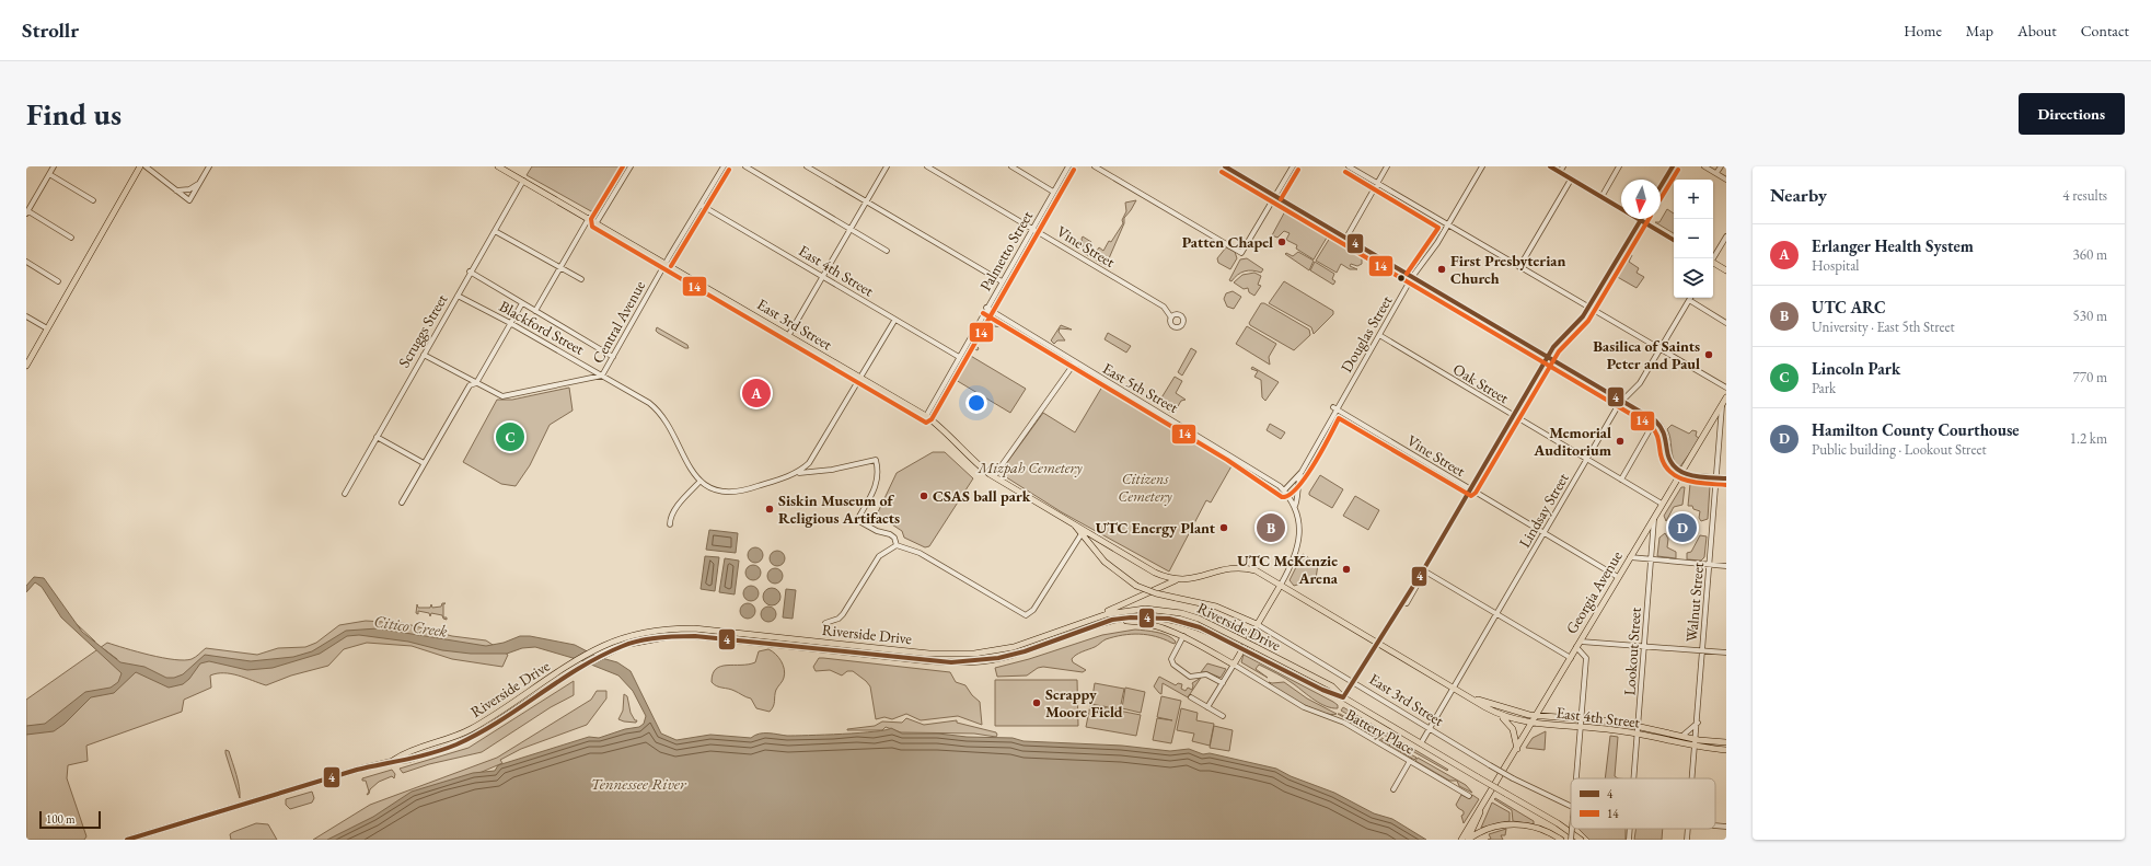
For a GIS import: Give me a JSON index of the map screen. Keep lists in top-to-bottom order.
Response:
{
  "streets": {
    "main road": [
      "East 4th Street",
      "East 3rd Street",
      "Georgia Avenue",
      "Riverside Drive"
    ],
    "street": [
      "Vine Street",
      "Palmetto Street",
      "Central Avenue",
      "Blackford Street",
      "Scruggs Street",
      "Douglas Street",
      "Oak Street",
      "East 5th Street",
      "Lindsay Street",
      "Walnut Street",
      "Lookout Street",
      "Battery Place"
    ]
  },
  "crossings": [
    ["Vine Street", "Palmetto Street"],
    ["Vine Street", "Douglas Street"],
    ["Vine Street", "Lindsay Street"],
    ["Vine Street", "Georgia Avenue"],
    ["Palmetto Street", "East 4th Street"],
    ["Palmetto Street", "East 3rd Street"],
    ["Palmetto Street", "East 5th Street"],
    ["East 4th Street", "Central Avenue"],
    ["East 4th Street", "East 3rd Street"],
    ["East 4th Street", "East 5th Street"],
    ["East 4th Street", "Lindsay Street"],
    ["East 4th Street", "Georgia Avenue"],
    ["East 4th Street", "Walnut Street"],
    ["East 4th Street", "Lookout Street"],
    ["Central Avenue", "East 3rd Street"],
    ["Central Avenue", "Blackford Street"],
    ["East 3rd Street", "Scruggs Street"],
    ["East 3rd Street", "Lindsay Street"],
    ["Blackford Street", "Scruggs Street"],
    ["Douglas Street", "Oak Street"],
    ["Douglas Street", "East 5th Street"],
    ["Oak Street", "Lindsay Street"],
    ["Oak Street", "Georgia Avenue"],
    ["Lindsay Street", "Riverside Drive"],
    ["Georgia Avenue", "Walnut Street"],
    ["Georgia Avenue", "Lookout Street"]
  ],
  "water": ["Citico Creek", "Tennessee River"],
  "parks": ["Mizpah Cemetery", "Citizens Cemetery"],
  "places": [
    "Patten Chapel",
    "First Presbyterian Church",
    "Basilica of Saints Peter and Paul",
    "Memorial Auditorium",
    "CSAS ball park",
    "Siskin Museum of Religious Artifacts",
    "UTC Energy Plant",
    "UTC McKenzie Arena",
    "Scrappy Moore Field"
  ],
  "lines": ["transit line 4", "transit line 14"],
  "legend": ["4", "14"],
  "scale_bar": "100 m",
  "north": "bottom",
  "page": {
    "header": "Strollr",
    "nav": [
      "Home",
      "Map",
      "About",
      "Contact"
    ],
    "buttons": "Directions",
    "title": "Find us",
    "heading": ["Nearby", "4 results"],
    "map_buttons": ["+", "−"],
    "list": [
      {
        "mark": "A",
        "name": "Erlanger Health System",
        "note": "Hospital",
        "value": "360 m"
      },
      {
        "mark": "B",
        "name": "UTC ARC",
        "note": "University · East 5th Street",
        "value": "530 m"
      },
      {
        "mark": "C",
        "name": "Lincoln Park",
        "note": "Park",
        "value": "770 m"
      },
      {
        "mark": "D",
        "name": "Hamilton County Courthouse",
        "note": "Public building · Lookout Street",
        "value": "1.2 km"
      }
    ],
    "pins": [
      "A",
      "C",
      "B",
      "D"
    ],
    "scale": "100 m"
  }
}
